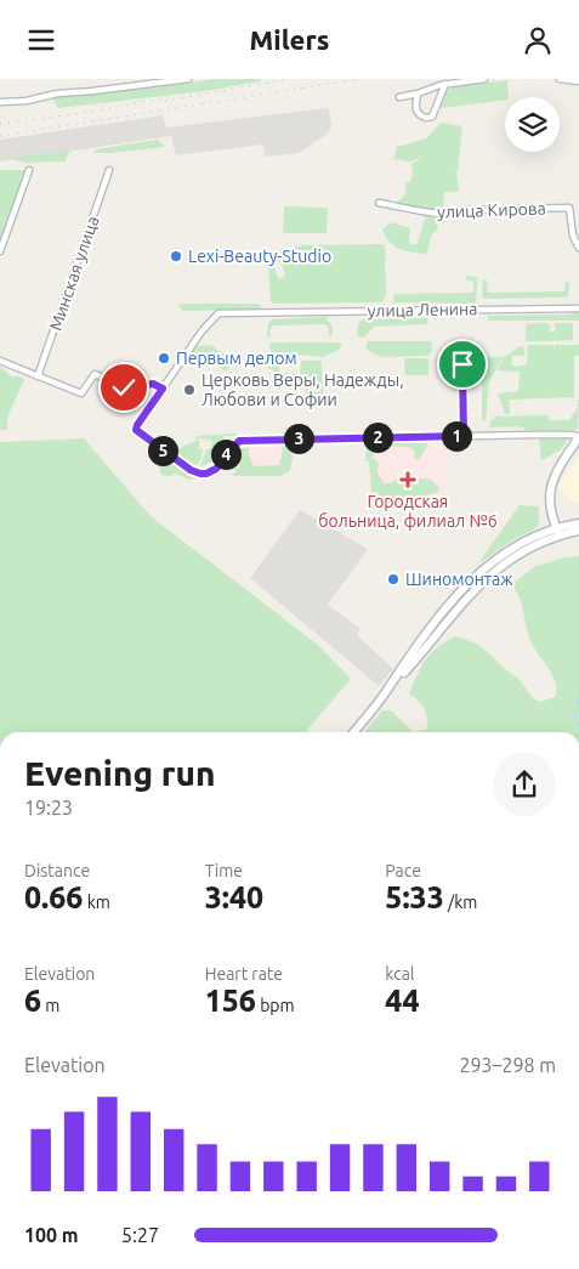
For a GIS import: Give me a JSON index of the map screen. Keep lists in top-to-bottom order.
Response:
{
  "streets": {
    "street": ["улица Кирова", "Минская улица", "улица Ленина"]
  },
  "places": {
    "other": [
      "Lexi-Beauty-Studio",
      "Первым делом",
      "Церковь Веры, Надежды, Любови и Софии",
      "Шиномонтаж"
    ],
    "health": ["Городская больница, филиал №6"]
  },
  "page": {
    "header": "Milers",
    "pins": [
      "1",
      "2",
      "3",
      "5",
      "4"
    ],
    "heading": ["Evening run", "19:23"],
    "stats": [
      ["Distance", "0.66 km"],
      ["Time", "3:40"],
      ["Pace", "5:33 /km"],
      ["Elevation", "6 m"],
      ["Heart rate", "156 bpm"],
      ["kcal", "44"]
    ],
    "chart": ["Elevation", "293–298 m"],
    "list": [
      {
        "name": "100 m",
        "note": "5:27"
      }
    ]
  }
}
